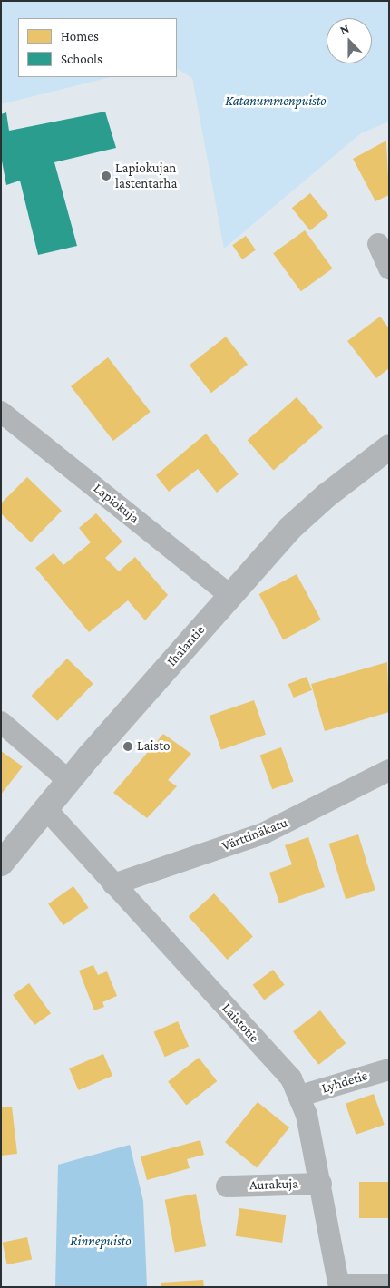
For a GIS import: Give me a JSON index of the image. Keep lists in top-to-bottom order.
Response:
{
  "streets": {
    "street": [
      "Lapiokuja",
      "Ihalantie",
      "Värttinäkatu",
      "Laistotie",
      "Lyhdetie",
      "Aurakuja"
    ]
  },
  "crossings": [
    ["Lapiokuja", "Ihalantie"],
    ["Ihalantie", "Laistotie"],
    ["Värttinäkatu", "Laistotie"],
    ["Laistotie", "Lyhdetie"],
    ["Laistotie", "Aurakuja"]
  ],
  "parks": ["Katanummenpuisto", "Rinnepuisto"],
  "places": ["Lapiokujan lastentarha", "Laisto"],
  "legend": ["Homes", "Schools"],
  "north": "top"
}
